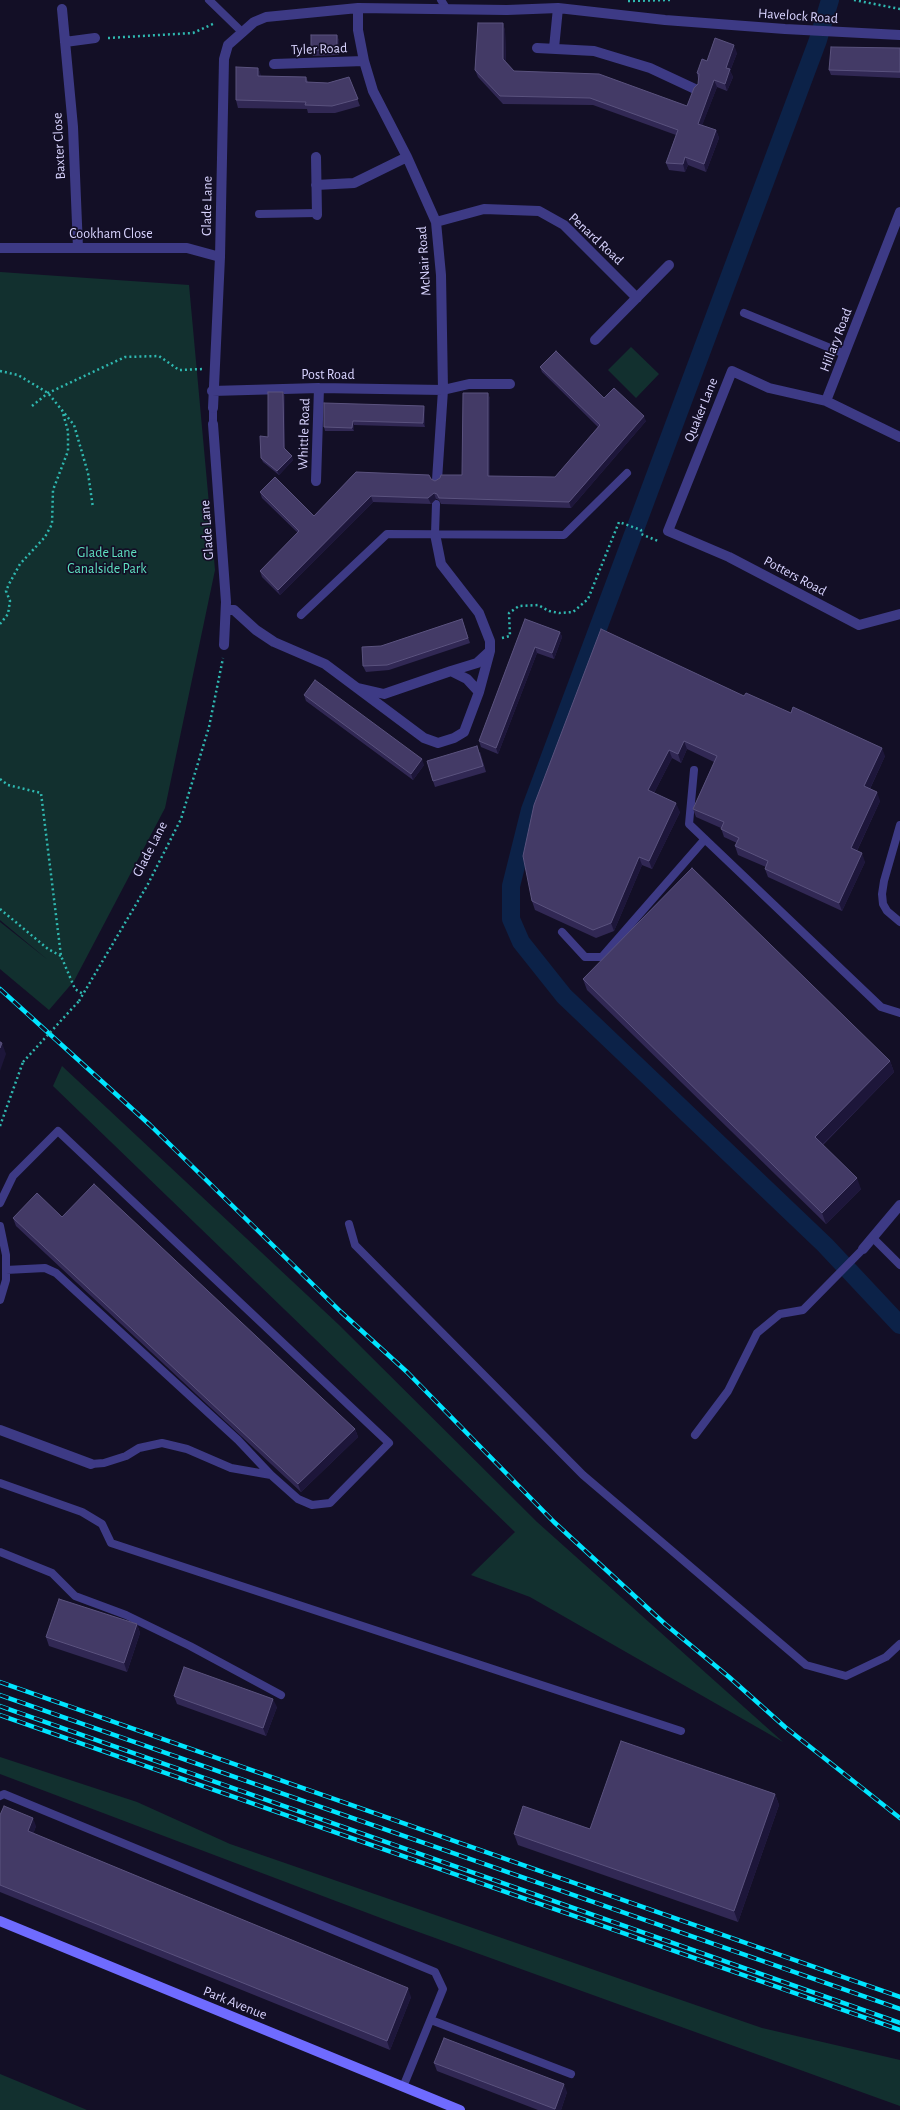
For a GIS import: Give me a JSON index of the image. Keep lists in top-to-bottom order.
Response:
{
  "streets": {
    "street": [
      "Havelock Road",
      "Tyler Road",
      "Baxter Close",
      "Glade Lane",
      "Cookham Close",
      "Penard Road",
      "McNair Road",
      "Hillary Road",
      "Post Road",
      "Quaker Lane",
      "Whittle Road",
      "Potters Road",
      "Park Avenue"
    ]
  },
  "crossings": [
    ["Havelock Road", "Glade Lane"],
    ["Havelock Road", "McNair Road"],
    ["Tyler Road", "McNair Road"],
    ["Baxter Close", "Cookham Close"],
    ["Glade Lane", "Cookham Close"],
    ["Glade Lane", "McNair Road"],
    ["Glade Lane", "Post Road"],
    ["Penard Road", "McNair Road"],
    ["McNair Road", "Post Road"],
    ["Hillary Road", "Quaker Lane"],
    ["Post Road", "Whittle Road"],
    ["Quaker Lane", "Potters Road"]
  ],
  "parks": ["Glade Lane Canalside Park"]
}
